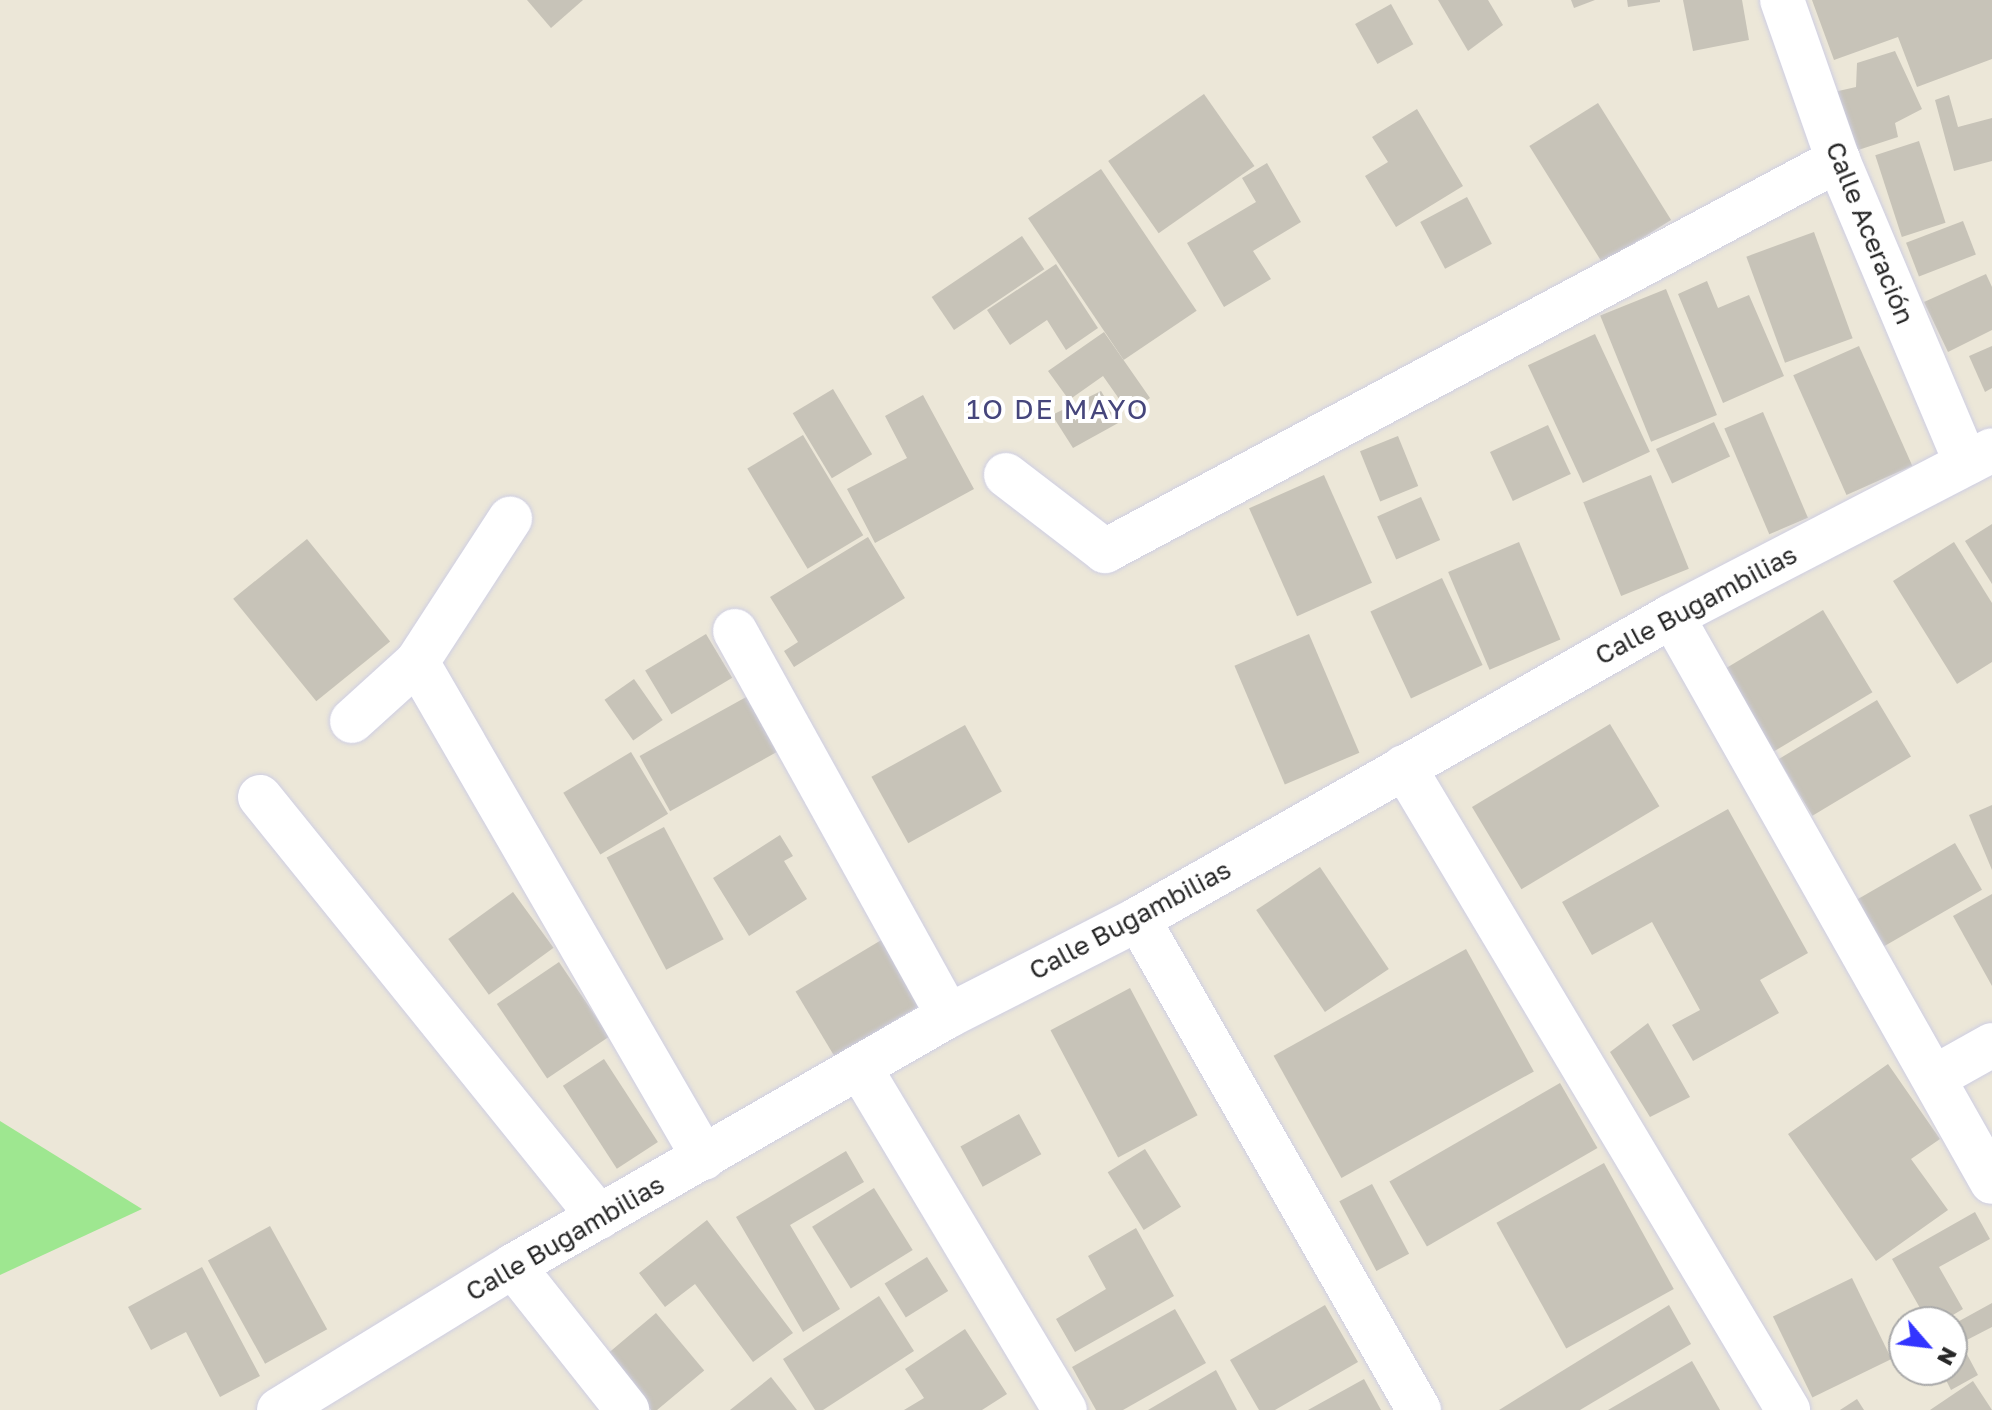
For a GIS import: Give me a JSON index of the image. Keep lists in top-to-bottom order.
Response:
{
  "streets": {
    "street": ["Calle Aceración", "Calle Bugambilias"]
  },
  "crossings": [
    ["Calle Aceración", "Calle Bugambilias"]
  ],
  "districts": ["1O DE MAYO"],
  "north": "bottom right"
}
